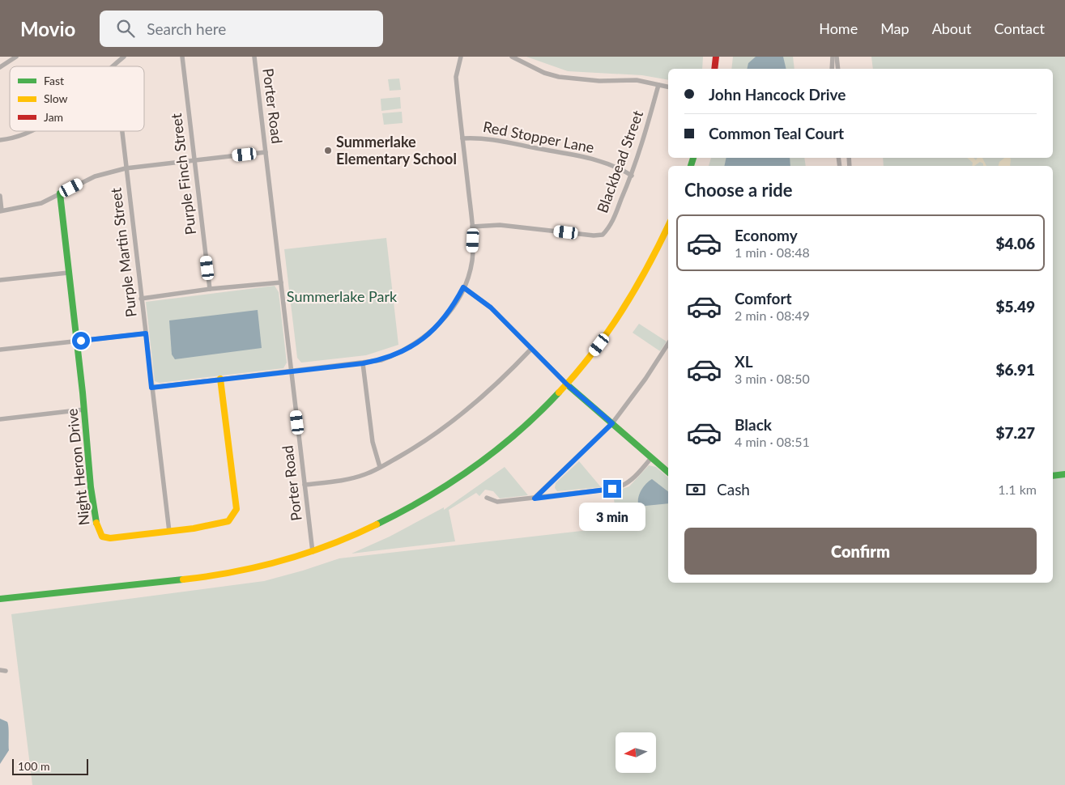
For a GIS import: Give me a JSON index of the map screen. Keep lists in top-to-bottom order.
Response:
{
  "streets": {
    "main road": ["Night Heron Drive"],
    "street": [
      "Porter Road",
      "Red Stopper Lane",
      "Blackbead Street",
      "Purple Finch Street",
      "Purple Martin Street"
    ]
  },
  "crossings": [
    ["Red Stopper Lane", "Blackbead Street"],
    ["Purple Martin Street", "Night Heron Drive"]
  ],
  "parks": ["Summerlake Park"],
  "places": ["Summerlake Elementary School"],
  "legend": ["Fast", "Slow", "Jam"],
  "scale_bar": "100 m",
  "north": "left",
  "page": {
    "header": "Movio",
    "search": "Search here",
    "nav": [
      "Home",
      "Map",
      "About",
      "Contact"
    ],
    "banner": ["John Hancock Drive", "Common Teal Court"],
    "heading": "Choose a ride",
    "list": [
      {
        "name": "Economy",
        "note": "1 min · 08:48",
        "value": "$4.06"
      },
      {
        "name": "Comfort",
        "note": "2 min · 08:49",
        "value": "$5.49"
      },
      {
        "name": "XL",
        "note": "3 min · 08:50",
        "value": "$6.91"
      },
      {
        "name": "Black",
        "note": "4 min · 08:51",
        "value": "$7.27"
      }
    ],
    "pay": ["Cash", "1.1 km"],
    "bubble": "3 min",
    "buttons": "Confirm",
    "scale": "100 m"
  }
}
